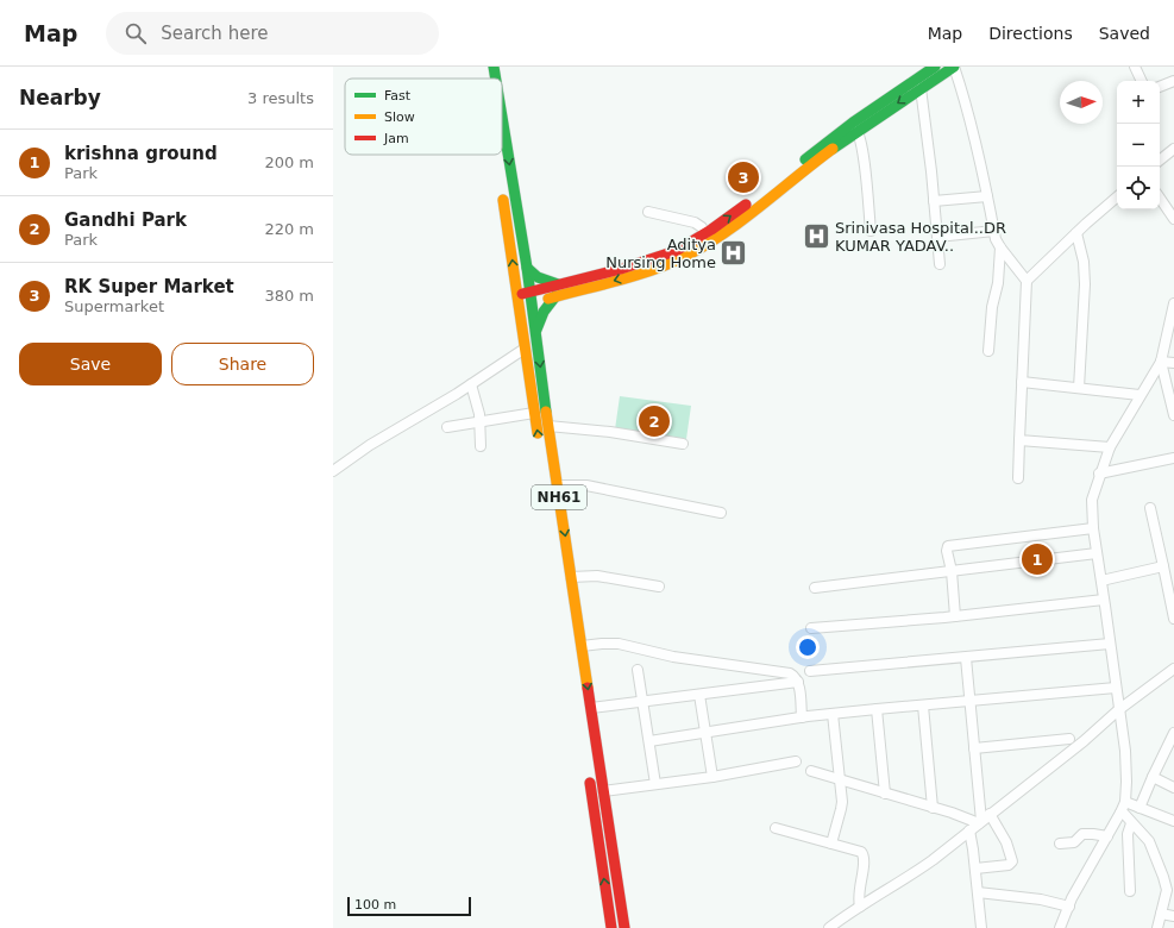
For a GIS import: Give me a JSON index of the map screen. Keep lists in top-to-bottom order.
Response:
{
  "streets": {
    "main road": ["NH61"]
  },
  "places": {
    "hospital": ["Srinivasa Hospital..DR KUMAR YADAV..", "Aditya Nursing Home"]
  },
  "legend": ["Fast", "Slow", "Jam"],
  "scale_bar": "100 m",
  "north": "right",
  "page": {
    "header": "Map",
    "search": "Search here",
    "nav": ["Map", "Directions", "Saved"],
    "heading": ["Nearby", "3 results"],
    "map_buttons": ["+", "−"],
    "list": [
      {
        "mark": "1",
        "name": "krishna ground",
        "note": "Park",
        "value": "200 m"
      },
      {
        "mark": "2",
        "name": "Gandhi Park",
        "note": "Park",
        "value": "220 m"
      },
      {
        "mark": "3",
        "name": "RK Super Market",
        "note": "Supermarket",
        "value": "380 m"
      }
    ],
    "pins": ["3", "2", "1"],
    "buttons": ["Save", "Share"],
    "scale": "100 m"
  }
}
